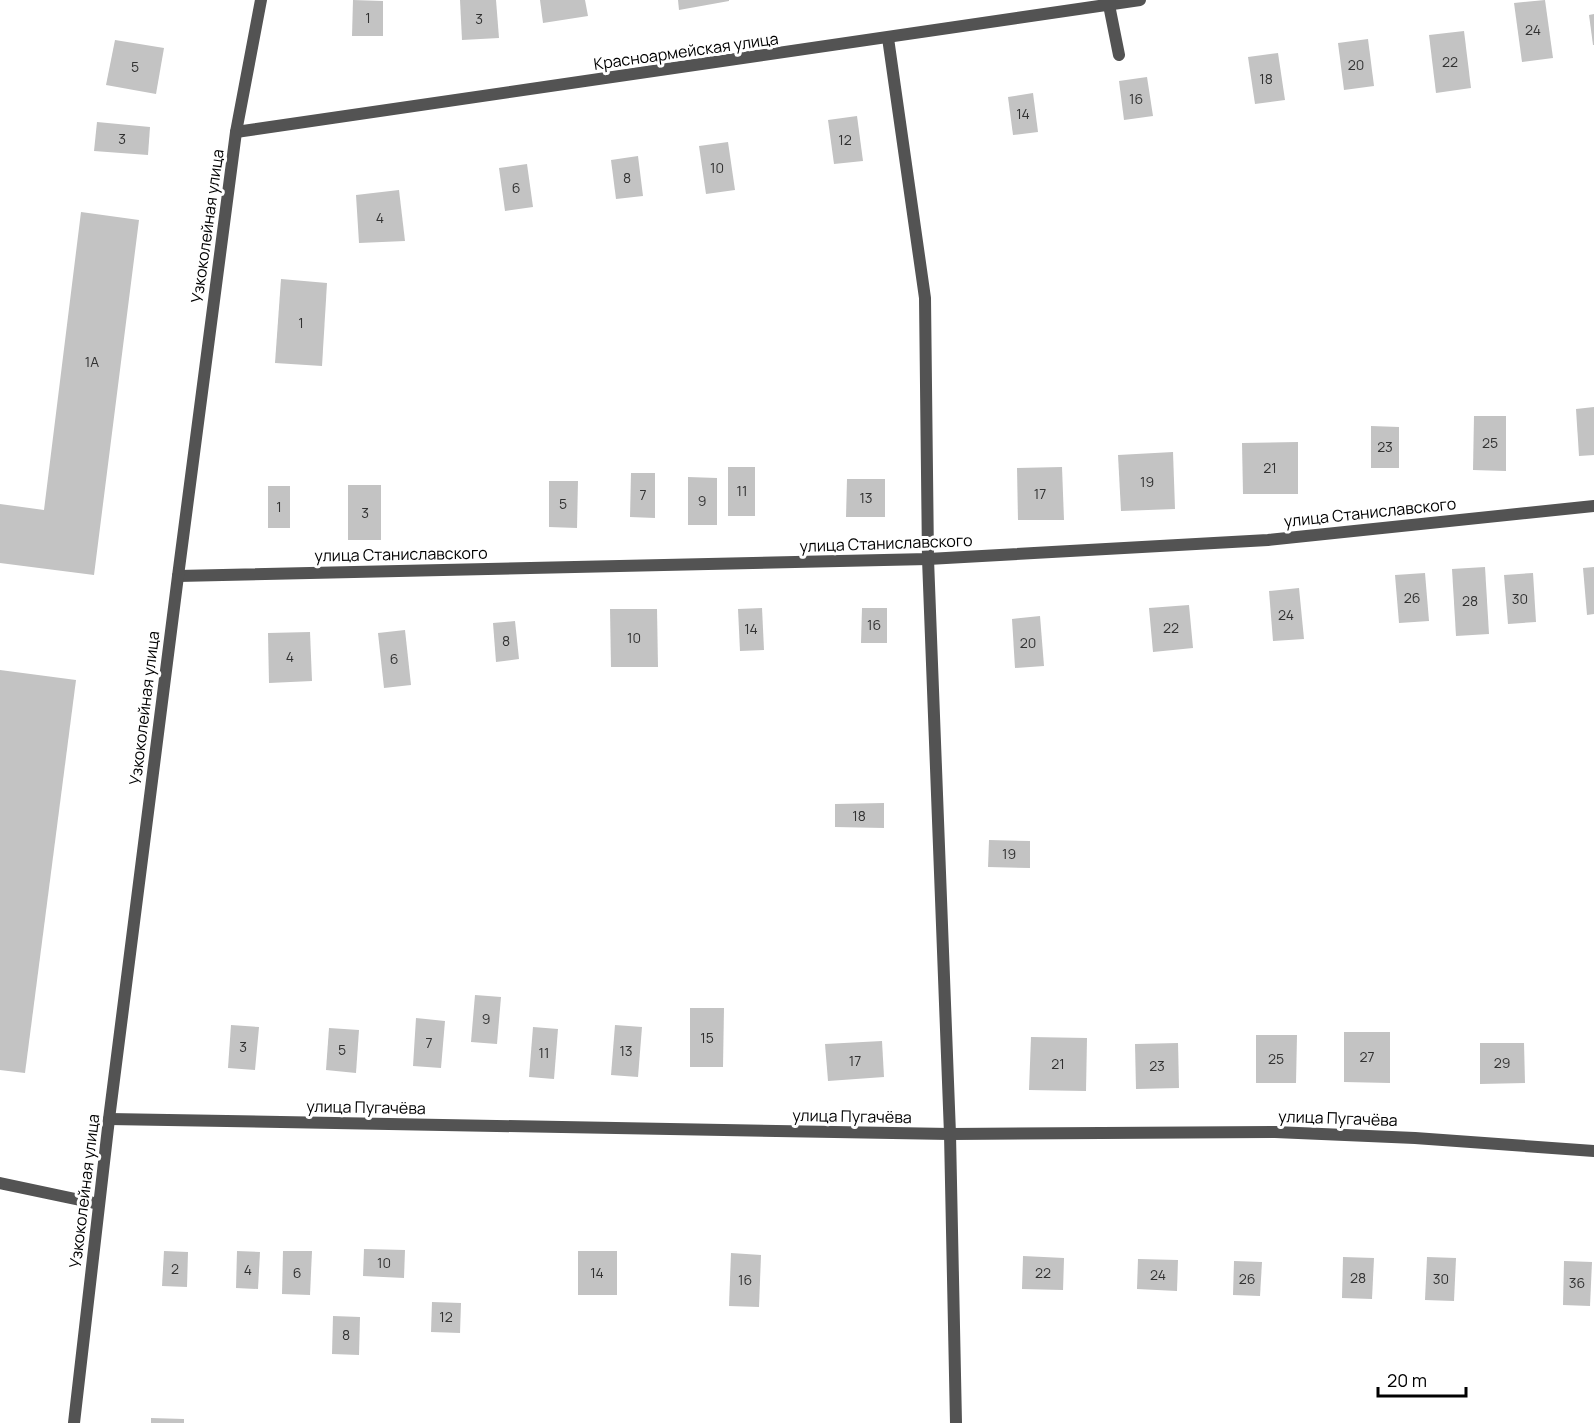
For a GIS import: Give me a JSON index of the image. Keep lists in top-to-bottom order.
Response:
{
  "streets": {
    "street": [
      "Красноармейская улица",
      "Узкоколейная улица",
      "улица Станиславского",
      "улица Пугачёва"
    ]
  },
  "crossings": [
    ["Красноармейская улица", "Узкоколейная улица"],
    ["Узкоколейная улица", "улица Станиславского"],
    ["Узкоколейная улица", "улица Пугачёва"]
  ],
  "house_numbers": [
    "1",
    "3",
    "24",
    "22",
    "20",
    "5",
    "18",
    "16",
    "14",
    "3",
    "12",
    "10",
    "8",
    "6",
    "4",
    "1",
    "1А",
    "25",
    "23",
    "21",
    "19",
    "11",
    "17",
    "7",
    "13",
    "9",
    "5",
    "1",
    "3",
    "26",
    "30",
    "28",
    "24",
    "16",
    "22",
    "14",
    "10",
    "8",
    "20",
    "4",
    "6",
    "18",
    "19",
    "9",
    "15",
    "7",
    "3",
    "5",
    "13",
    "11",
    "27",
    "25",
    "17",
    "29",
    "21",
    "23",
    "10",
    "2",
    "4",
    "6",
    "14",
    "22",
    "24",
    "28",
    "26",
    "30",
    "16",
    "36",
    "12",
    "8"
  ],
  "scale_bar": "20 m"
}
